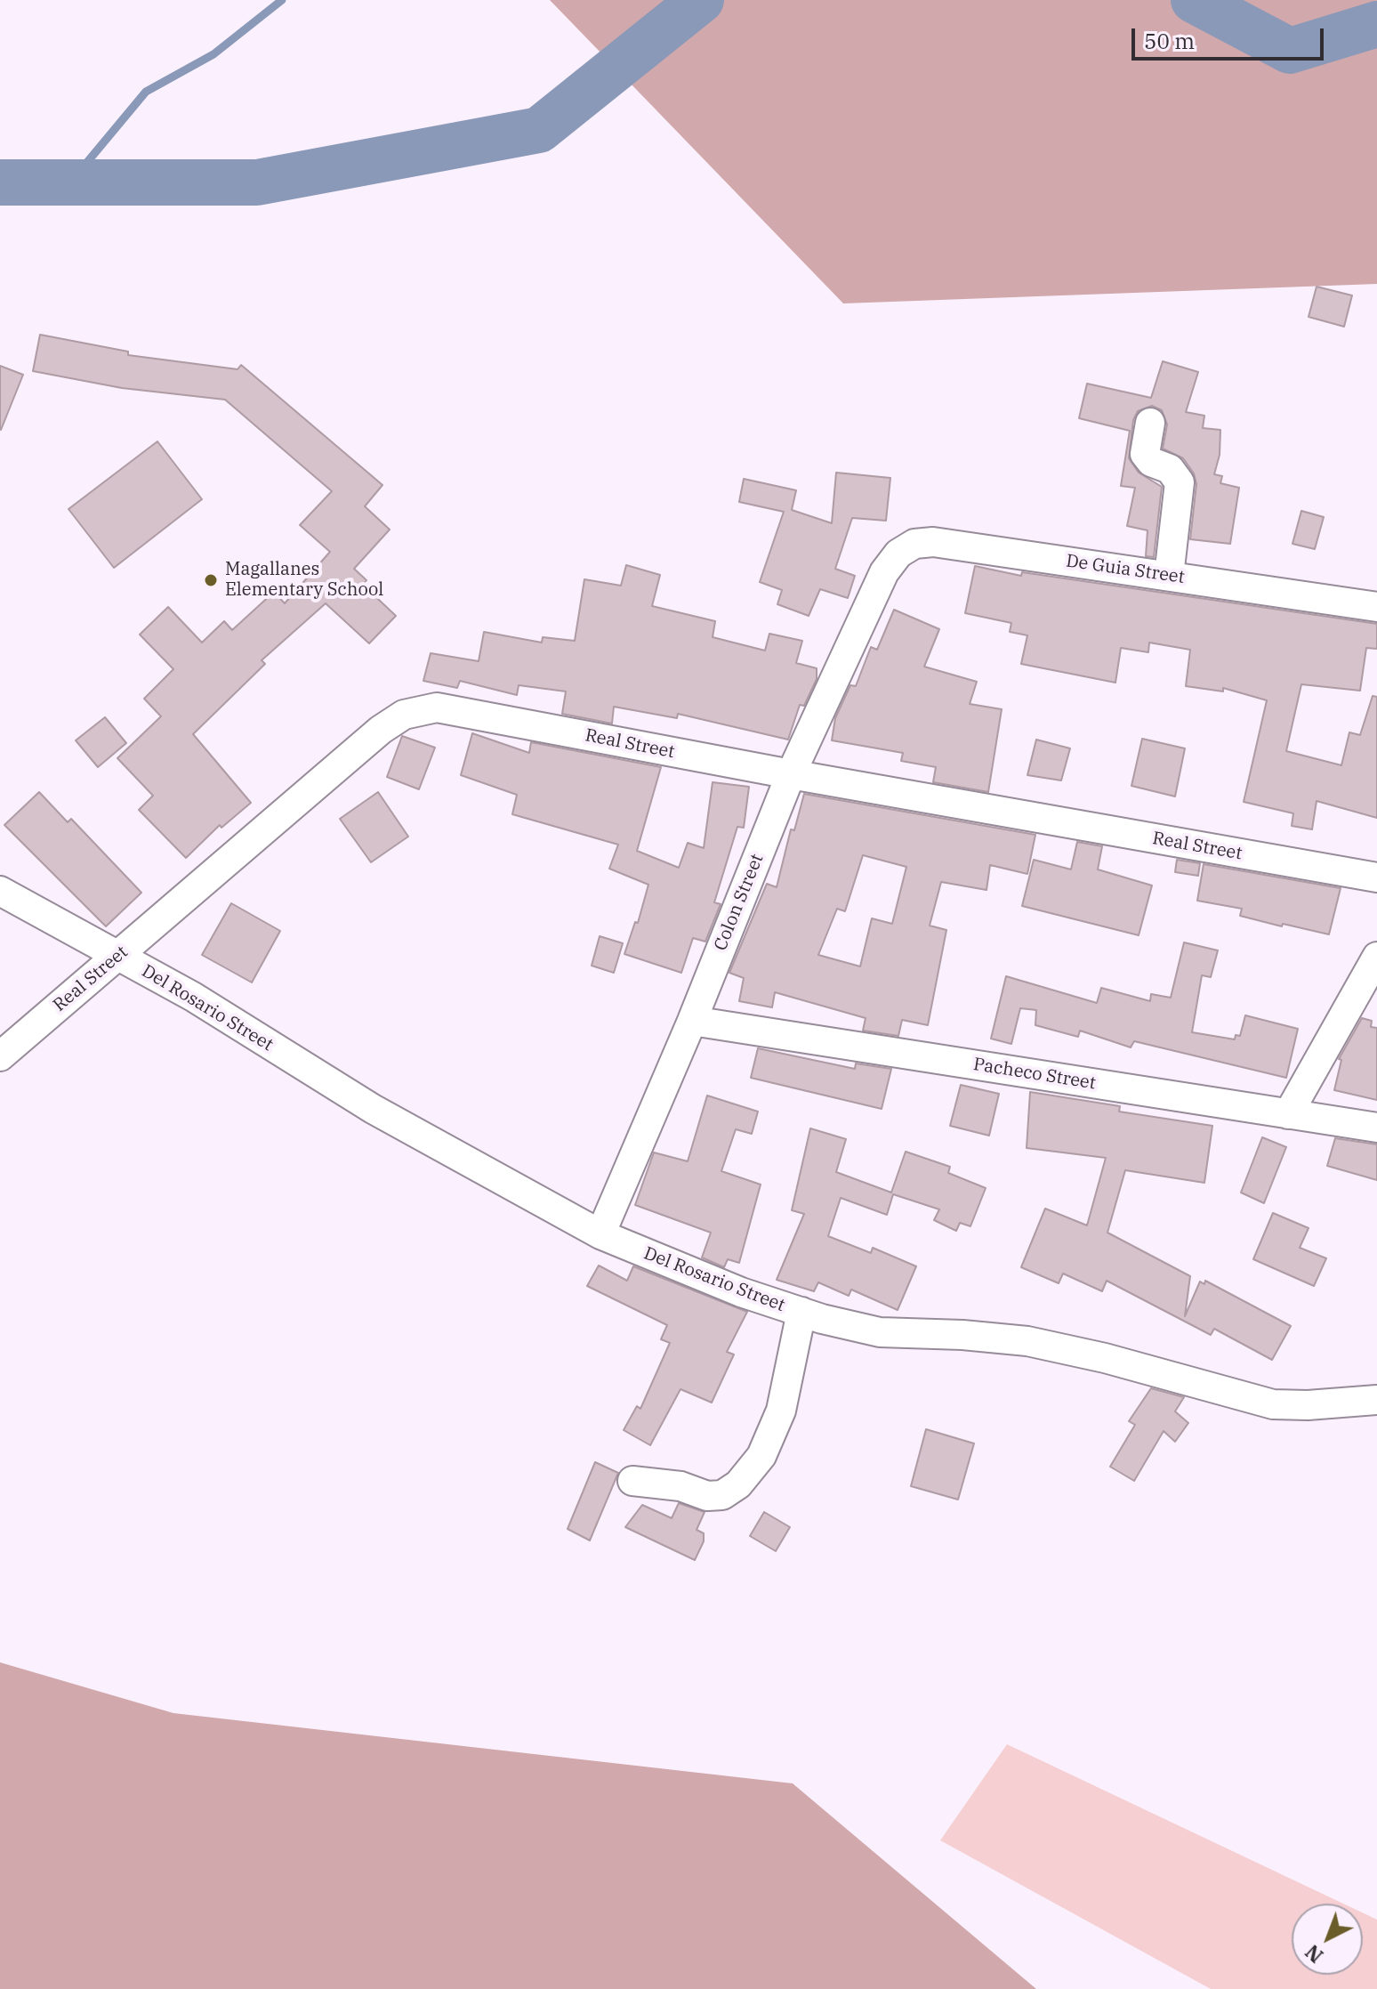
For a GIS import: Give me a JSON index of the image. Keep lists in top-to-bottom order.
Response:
{
  "streets": {
    "street": [
      "De Guia Street",
      "Real Street",
      "Colon Street",
      "Del Rosario Street",
      "Pacheco Street"
    ]
  },
  "crossings": [
    ["De Guia Street", "Colon Street"],
    ["Real Street", "Colon Street"],
    ["Real Street", "Del Rosario Street"],
    ["Colon Street", "Del Rosario Street"],
    ["Colon Street", "Pacheco Street"]
  ],
  "places": ["Magallanes Elementary School"],
  "scale_bar": "50 m",
  "north": "bottom left"
}
